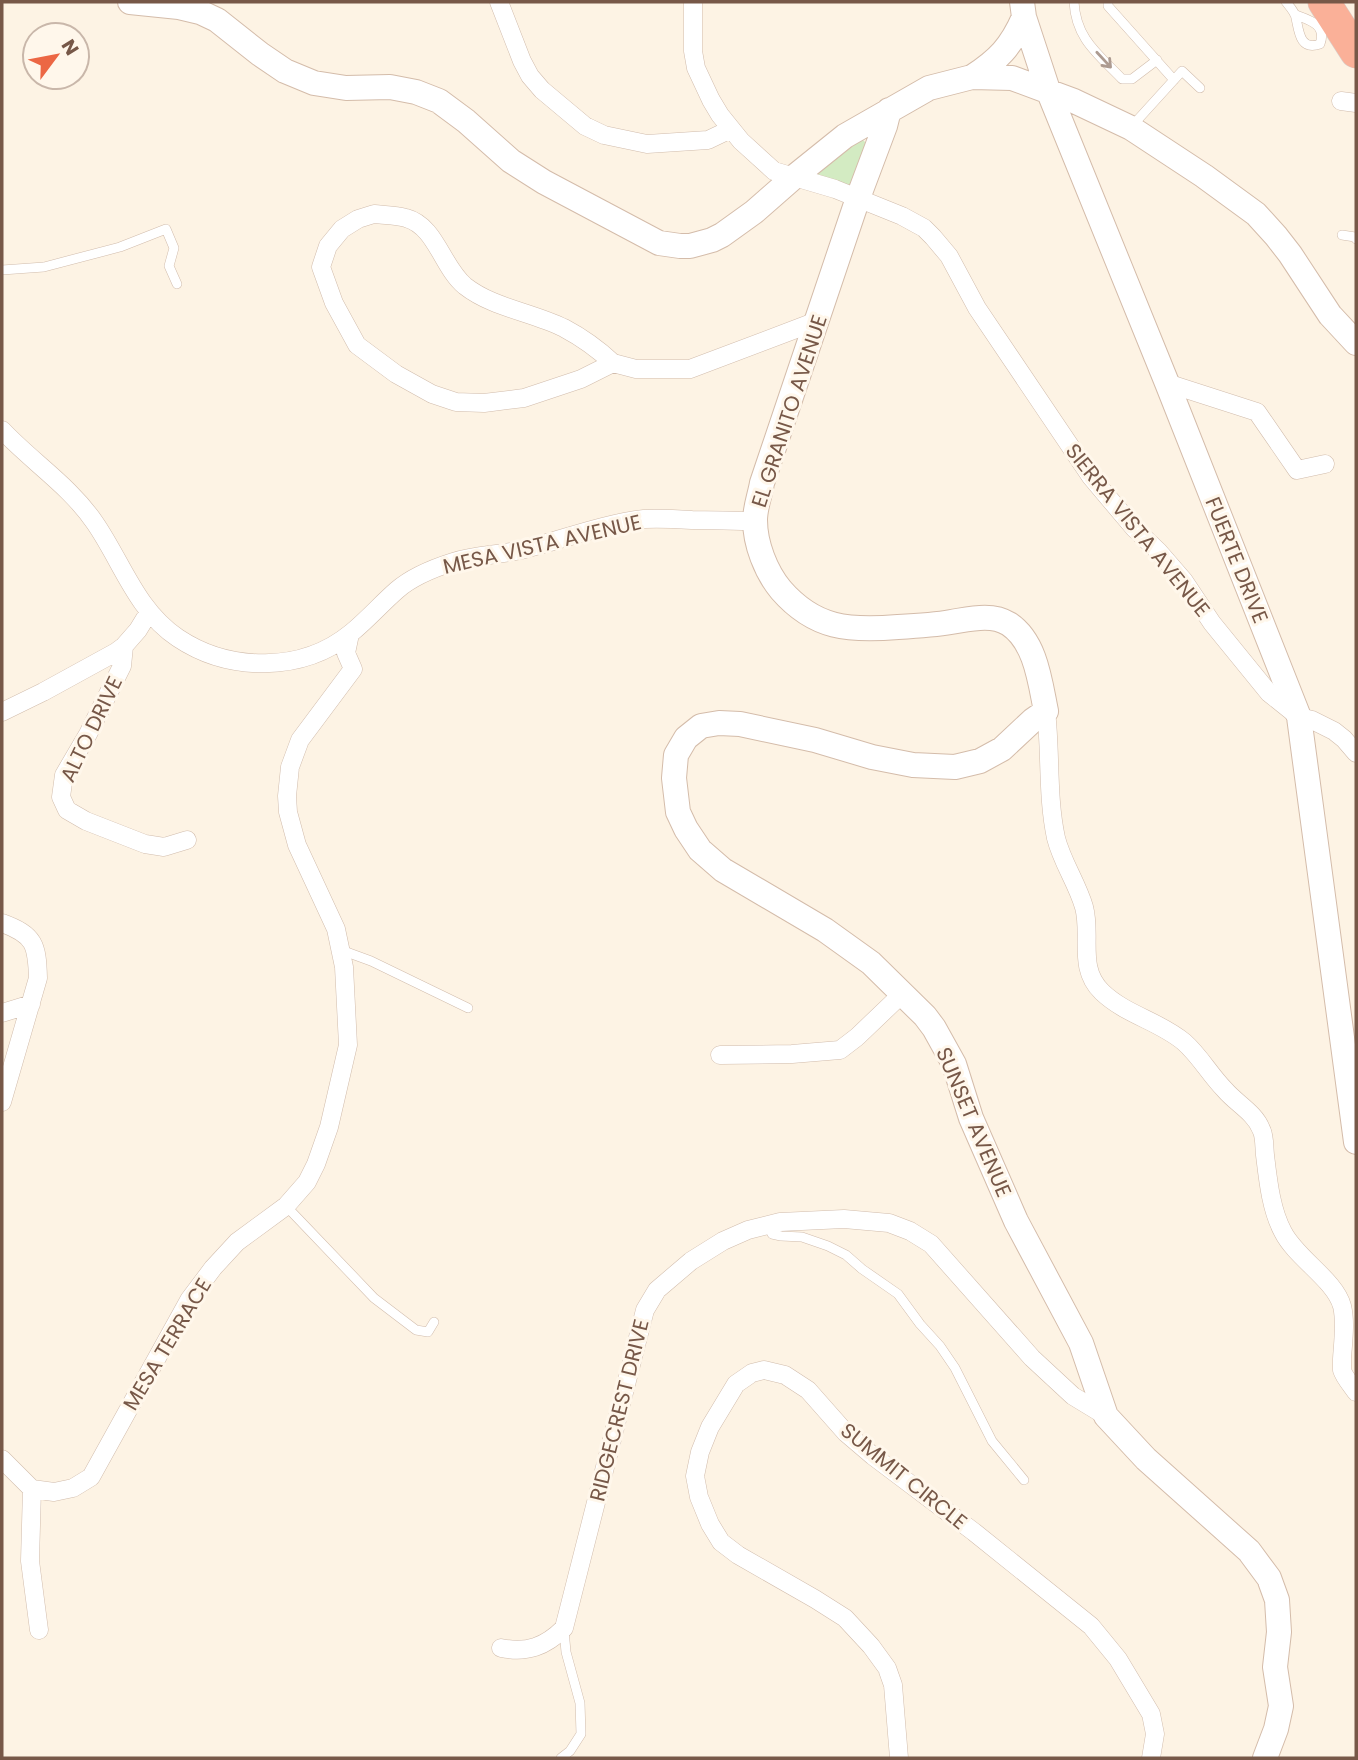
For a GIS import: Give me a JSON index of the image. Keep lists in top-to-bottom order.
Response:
{
  "streets": {
    "main road": ["EL GRANITO AVENUE", "FUERTE DRIVE", "SUNSET AVENUE"],
    "street": [
      "SIERRA VISTA AVENUE",
      "MESA VISTA AVENUE",
      "ALTO DRIVE",
      "MESA TERRACE",
      "RIDGECREST DRIVE",
      "SUMMIT CIRCLE"
    ]
  },
  "crossings": [
    ["EL GRANITO AVENUE", "SIERRA VISTA AVENUE"],
    ["EL GRANITO AVENUE", "MESA VISTA AVENUE"],
    ["EL GRANITO AVENUE", "SUNSET AVENUE"],
    ["SIERRA VISTA AVENUE", "FUERTE DRIVE"],
    ["MESA VISTA AVENUE", "ALTO DRIVE"],
    ["MESA VISTA AVENUE", "MESA TERRACE"],
    ["SUNSET AVENUE", "RIDGECREST DRIVE"]
  ],
  "north": "top right"
}
